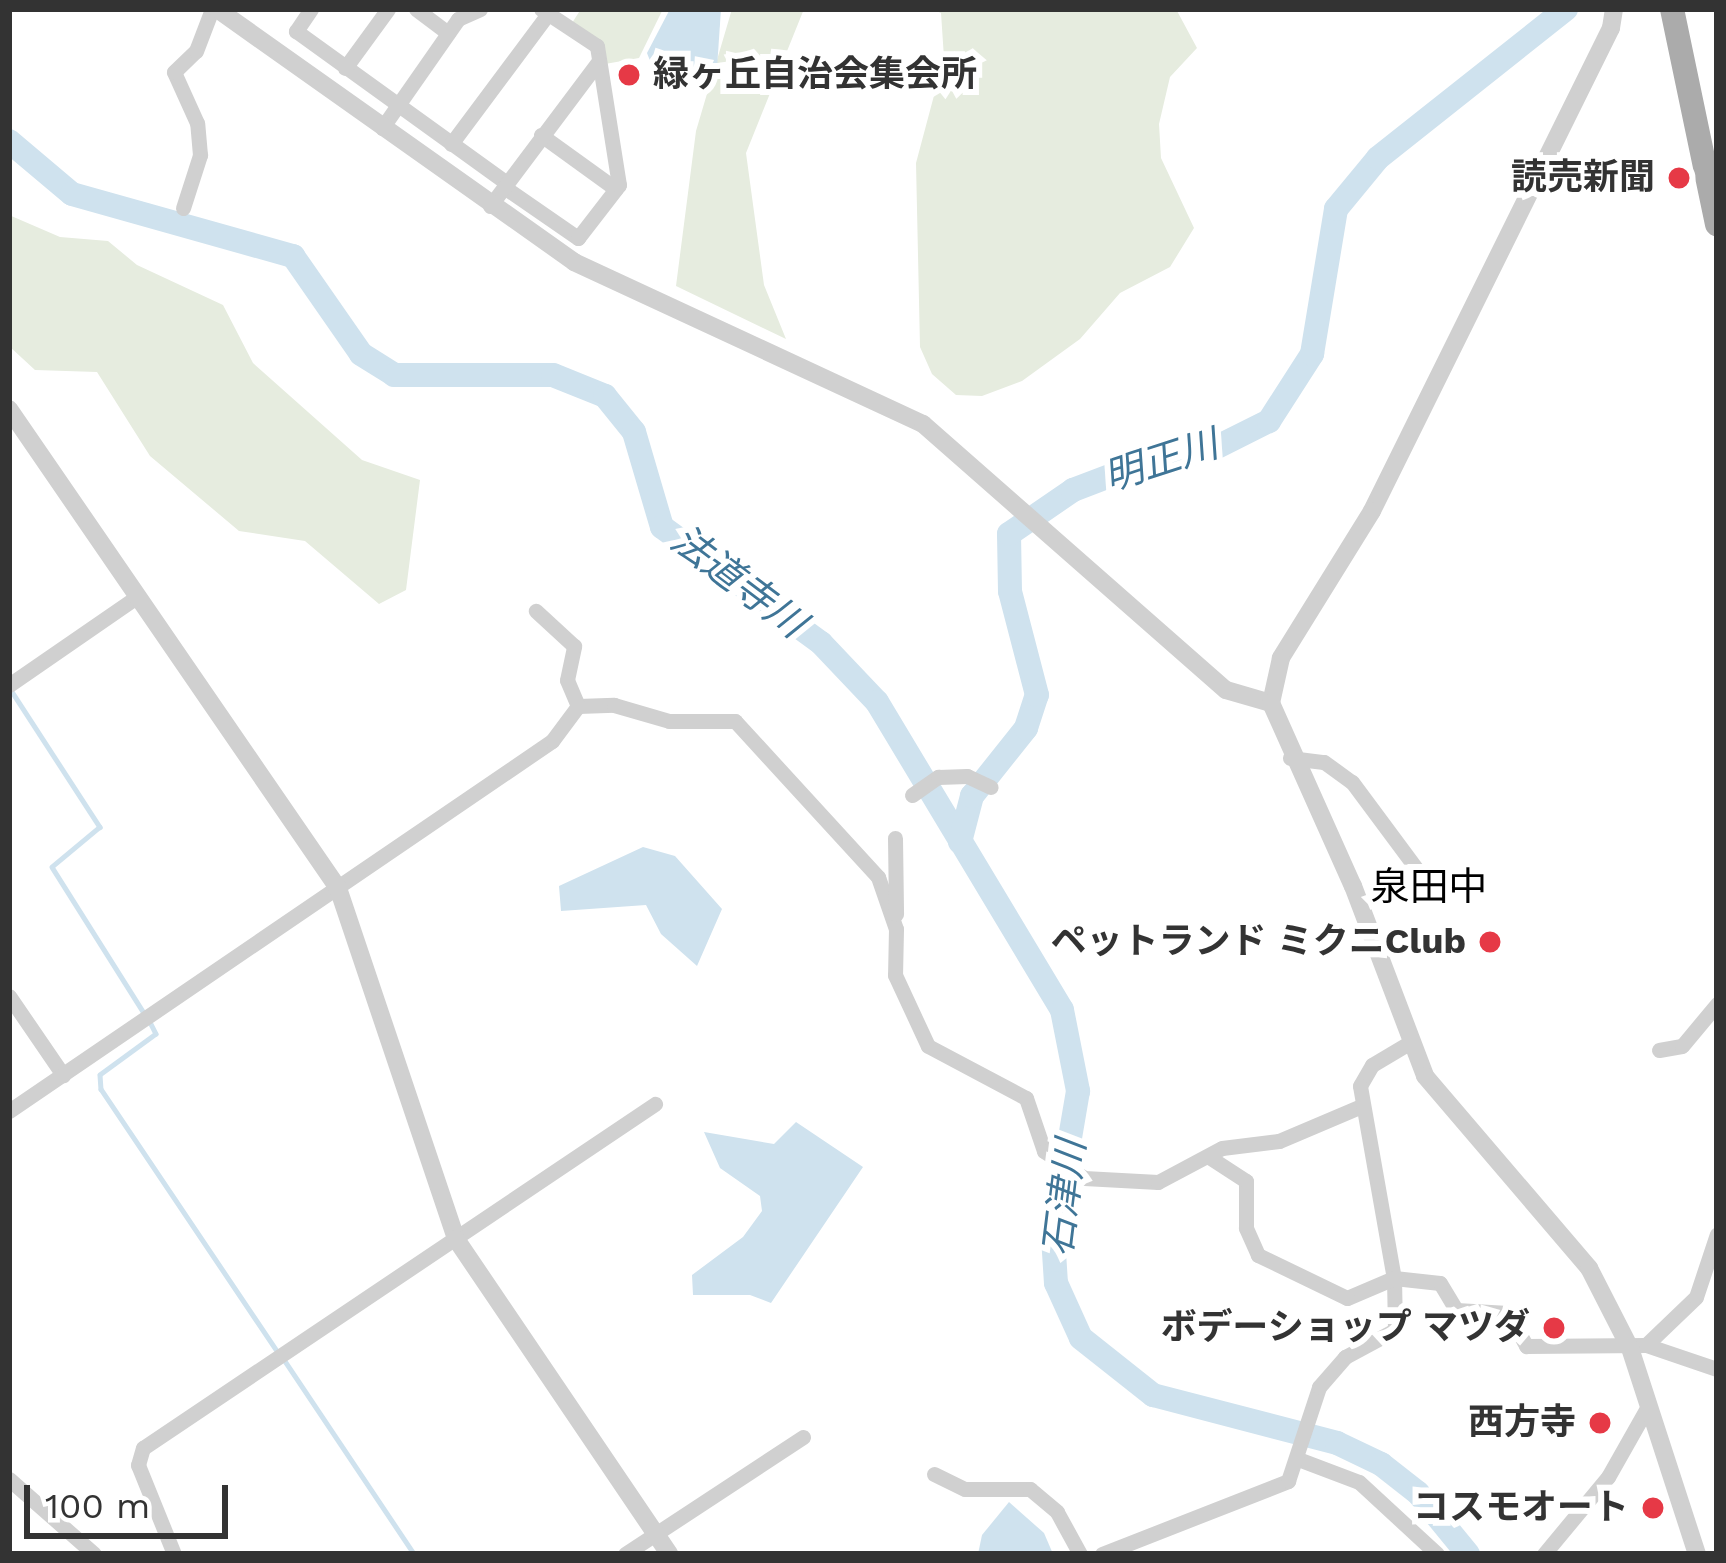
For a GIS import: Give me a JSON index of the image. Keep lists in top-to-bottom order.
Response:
{
  "districts": ["泉田中"],
  "water": ["明正川", "法道寺川", "石津川"],
  "places": [
    "緑ヶ丘自治会集会所",
    "読売新聞",
    "ペットランド ミクニClub",
    "ボデーショップ マツダ",
    "西方寺",
    "コスモオート"
  ],
  "scale_bar": "100 m"
}
